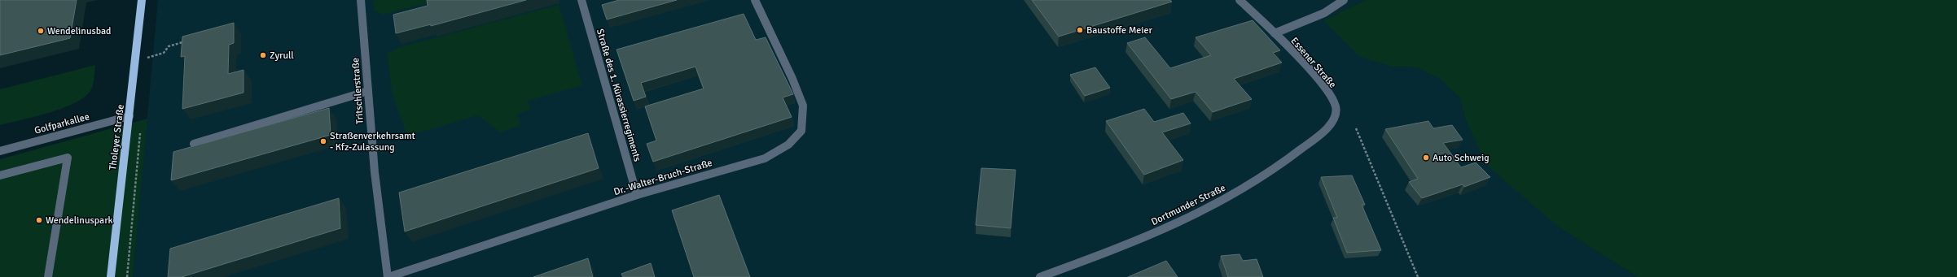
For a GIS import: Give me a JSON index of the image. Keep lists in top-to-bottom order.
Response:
{
  "streets": {
    "main road": ["Tholeyer Straße"],
    "street": [
      "Essener Straße",
      "Tritschlerstraße",
      "Straße des 1. Kürassierregiments",
      "Golfparkallee",
      "Dr.-Walter-Bruch-Straße",
      "Dortmunder Straße"
    ]
  },
  "crossings": [
    ["Essener Straße", "Dortmunder Straße"],
    ["Tritschlerstraße", "Dr.-Walter-Bruch-Straße"],
    ["Straße des 1. Kürassierregiments", "Dr.-Walter-Bruch-Straße"],
    ["Golfparkallee", "Tholeyer Straße"]
  ],
  "places": [
    "Baustoffe Meier",
    "Wendelinusbad",
    "Zyrull",
    "Straßenverkehrsamt - Kfz-Zulassung",
    "Auto Schweig",
    "Wendelinuspark"
  ]
}
